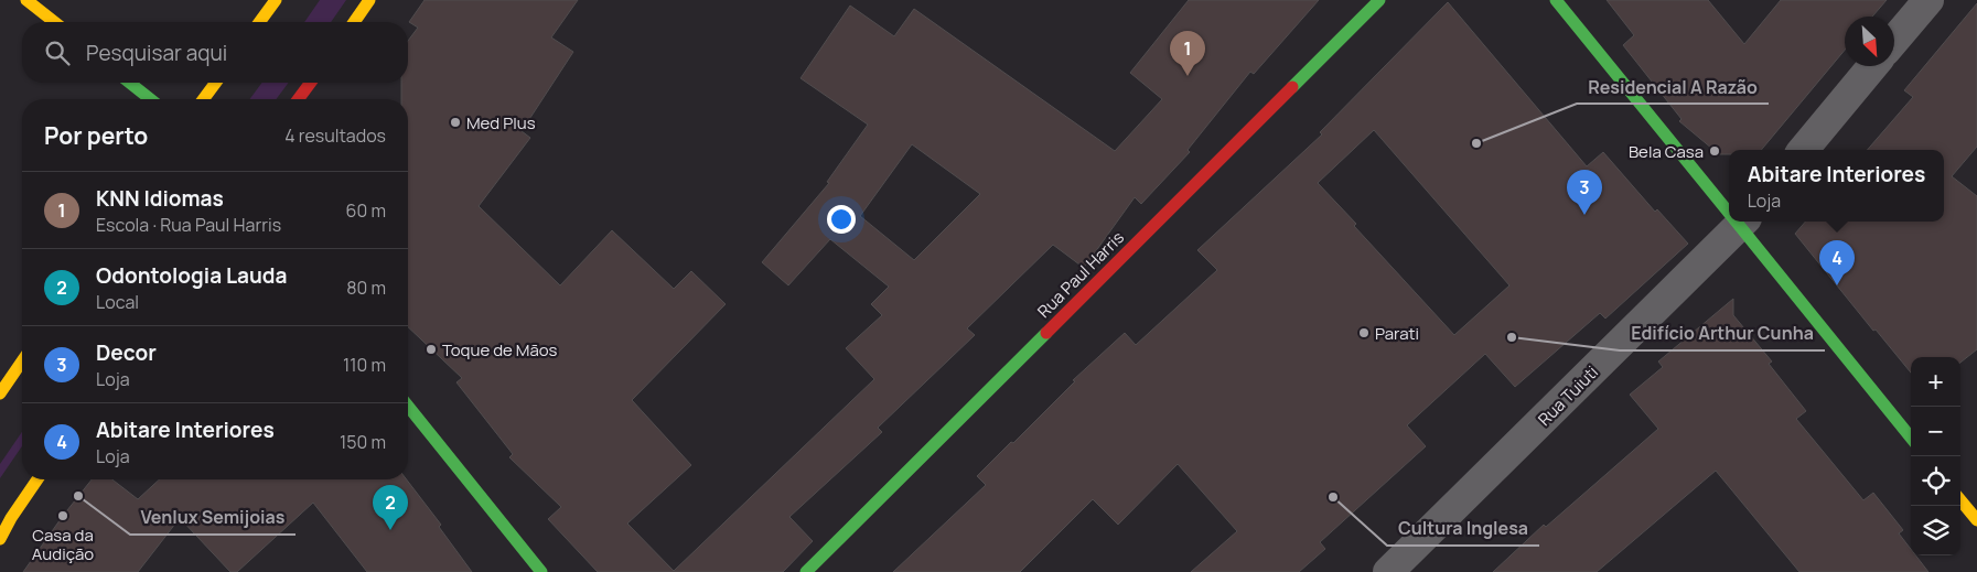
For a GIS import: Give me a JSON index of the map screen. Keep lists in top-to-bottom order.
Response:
{
  "streets": {
    "street": ["Rua Paul Harris", "Rua Tuiuti"]
  },
  "places": [
    "Med Plus",
    "Residencial A Razão",
    "Bela Casa",
    "Parati",
    "Edifício Arthur Cunha",
    "Toque de Mãos",
    "Venlux Semijoias",
    "Cultura Inglesa",
    "Casa da Audição"
  ],
  "north": "bottom right",
  "page": {
    "search": "Pesquisar aqui",
    "pins": [
      "1",
      "3",
      "4",
      "2"
    ],
    "heading": ["Por perto", "4 resultados"],
    "popup": ["Abitare Interiores", "Loja"],
    "list": [
      {
        "mark": "1",
        "name": "KNN Idiomas",
        "note": "Escola · Rua Paul Harris",
        "value": "60 m"
      },
      {
        "mark": "2",
        "name": "Odontologia Lauda",
        "note": "Local",
        "value": "80 m"
      },
      {
        "mark": "3",
        "name": "Decor",
        "note": "Loja",
        "value": "110 m"
      },
      {
        "mark": "4",
        "name": "Abitare Interiores",
        "note": "Loja",
        "value": "150 m"
      }
    ],
    "map_buttons": ["+", "−"]
  }
}
